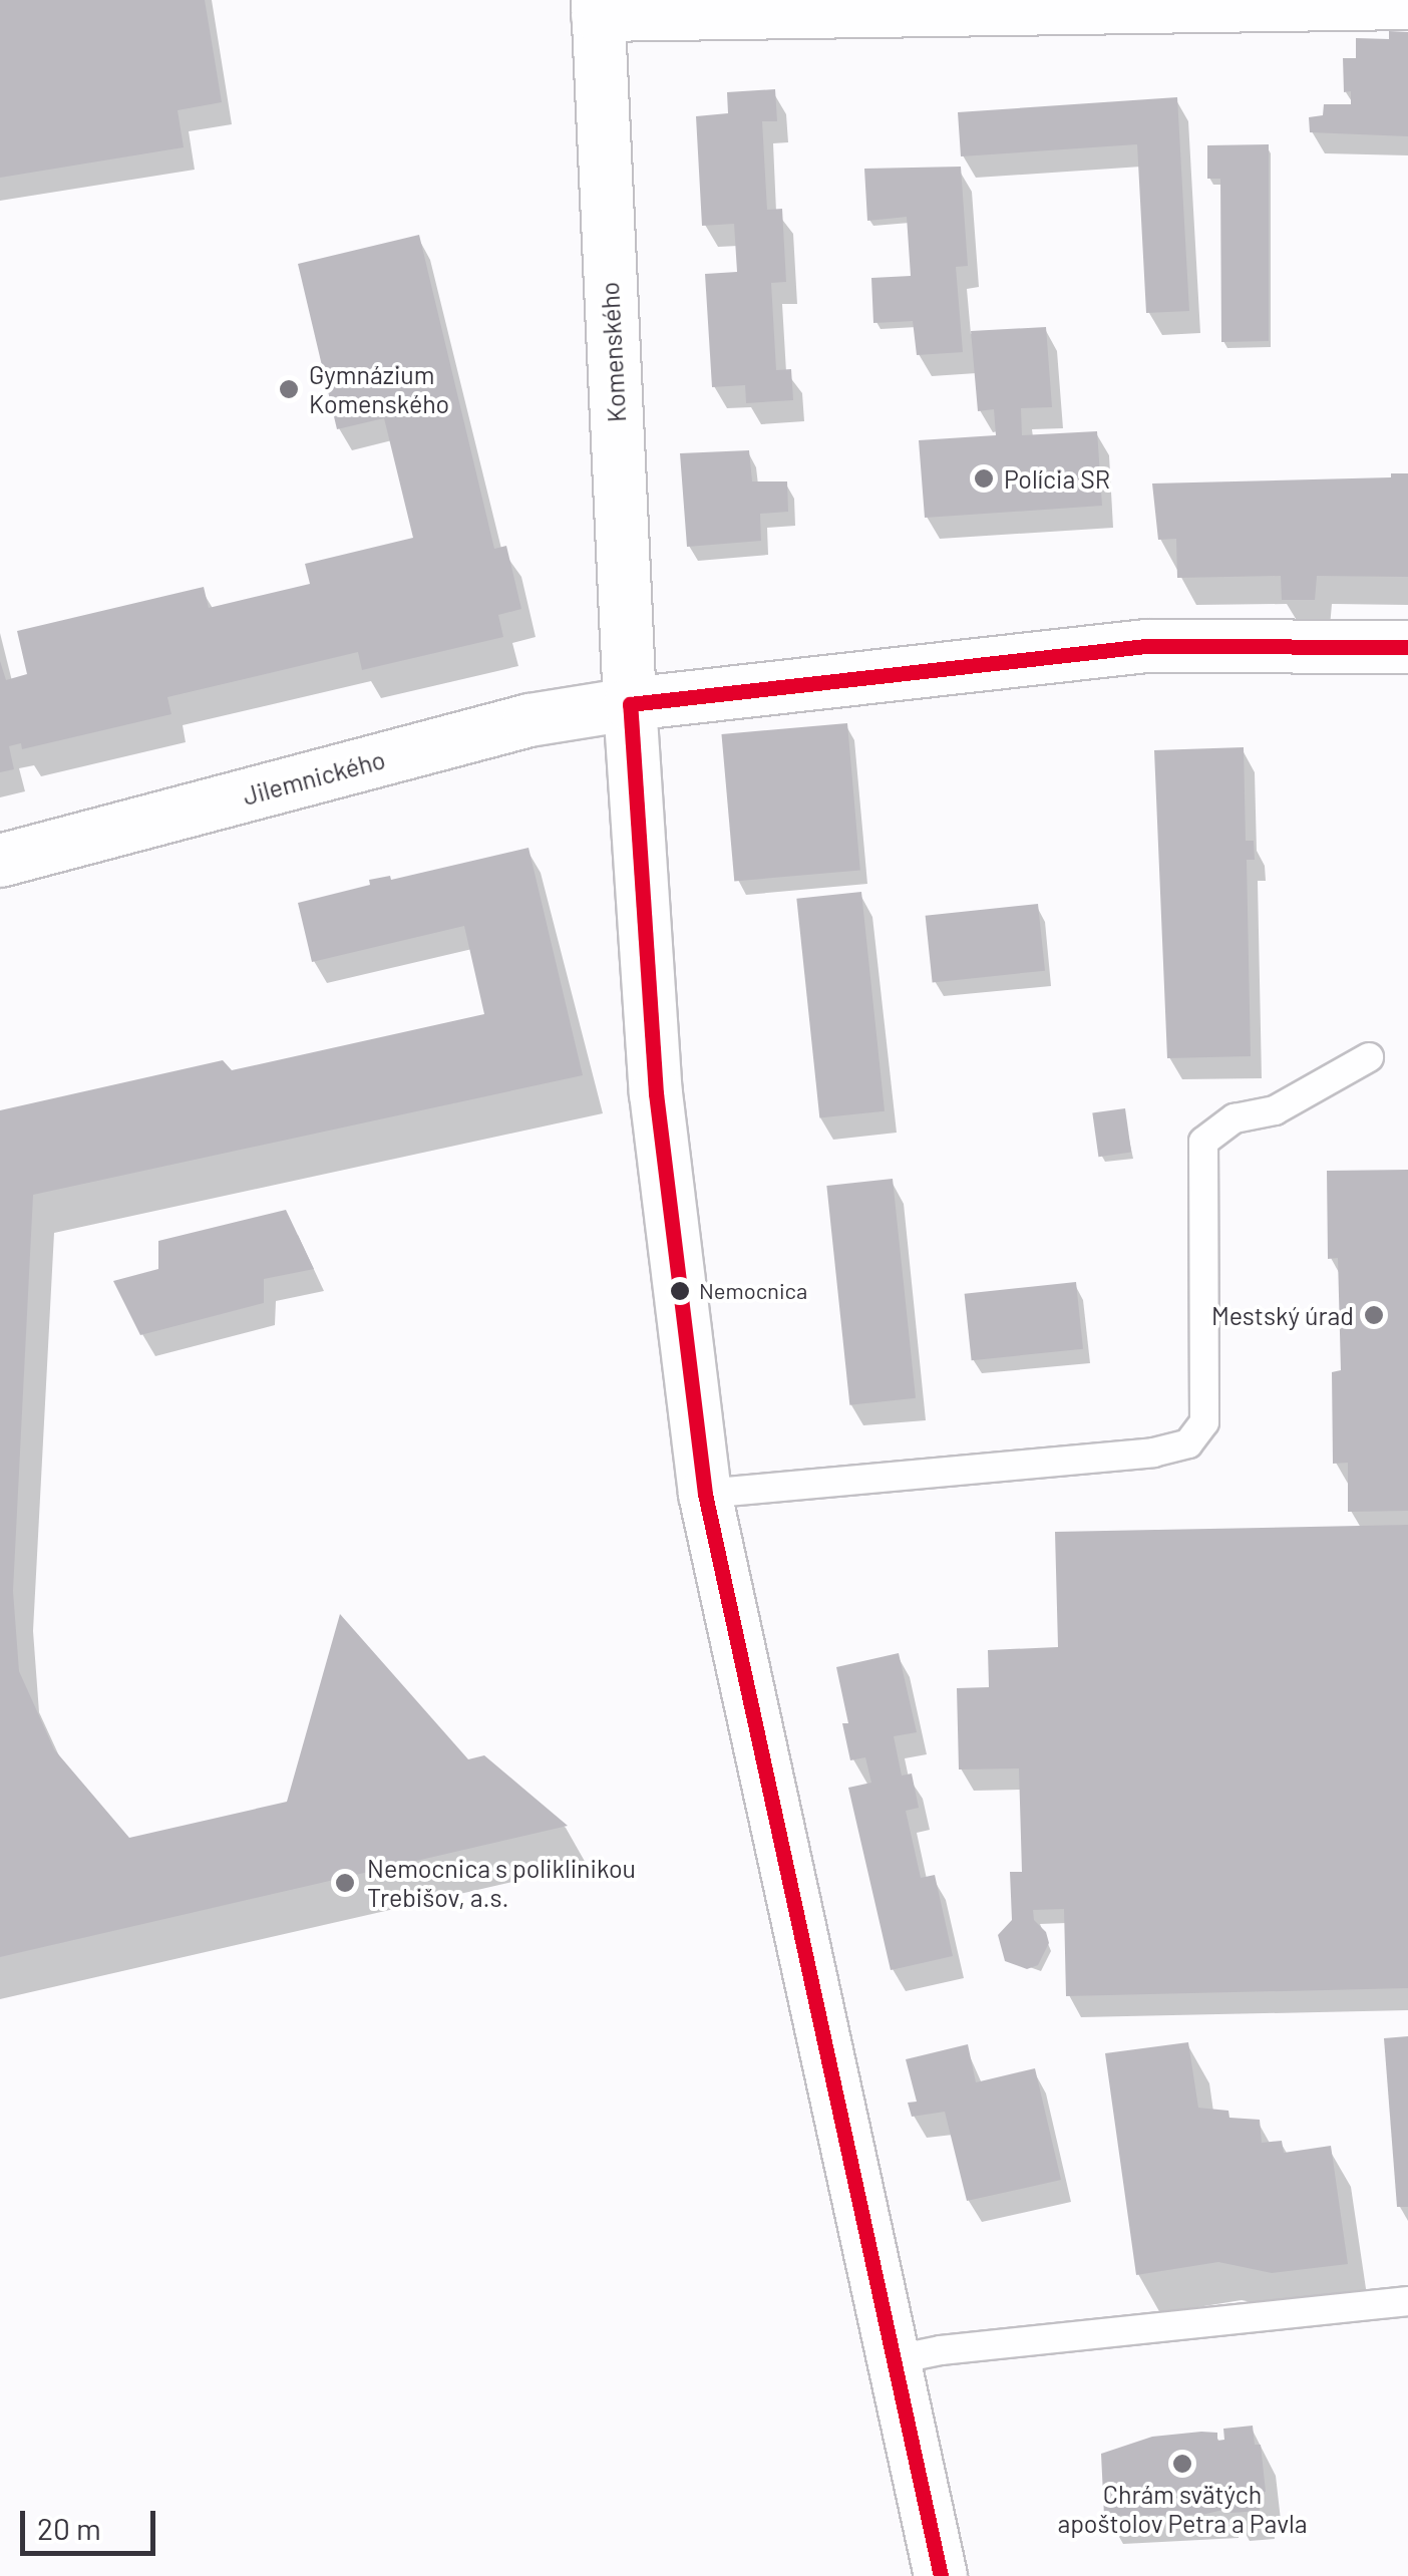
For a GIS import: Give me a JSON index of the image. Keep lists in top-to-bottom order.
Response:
{
  "streets": {
    "street": ["Komenského", "Jilemnického"]
  },
  "crossings": [
    ["Komenského", "Jilemnického"]
  ],
  "places": [
    "Gymnázium Komenského",
    "Polícia SR",
    "Nemocnica",
    "Mestský úrad",
    "Nemocnica s poliklinikou Trebišov, a.s.",
    "Chrám svätých apoštolov Petra a Pavla"
  ],
  "scale_bar": "20 m"
}
